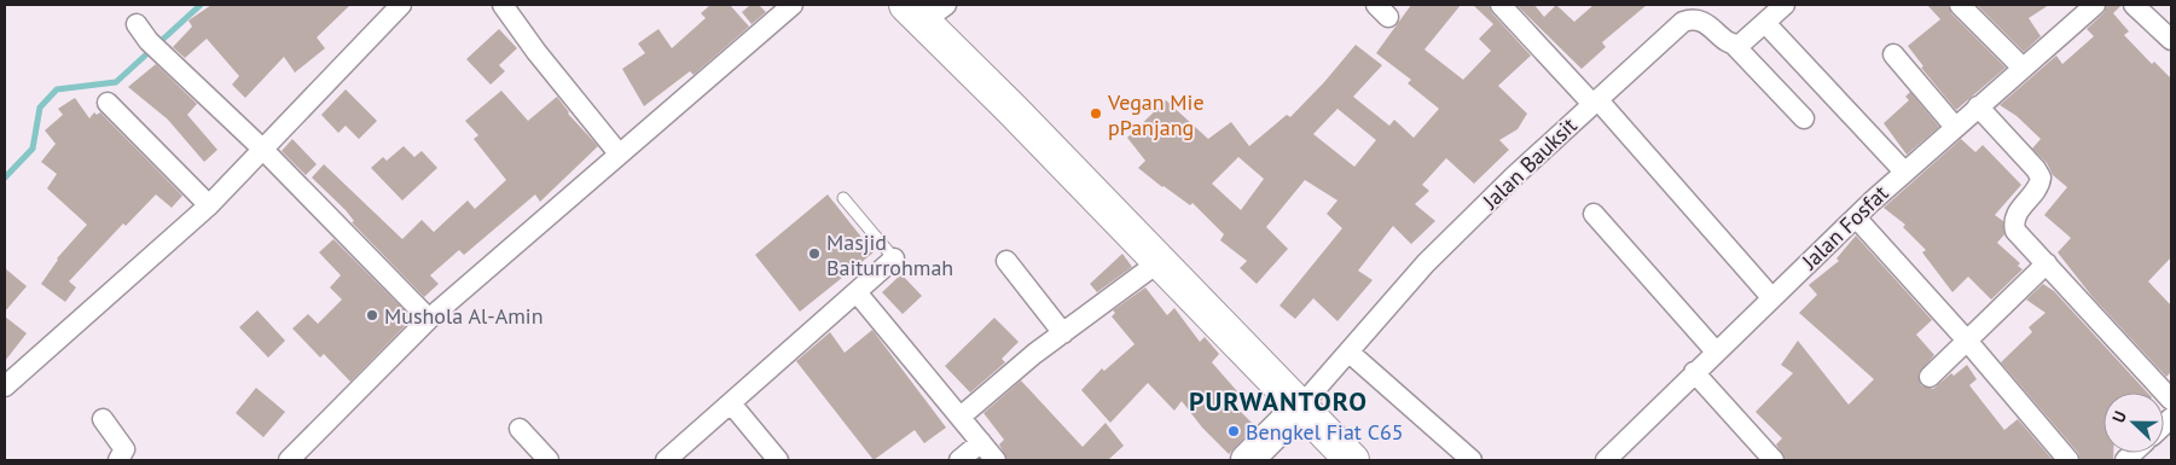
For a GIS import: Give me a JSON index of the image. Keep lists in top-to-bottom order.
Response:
{
  "streets": {
    "street": ["Jalan Bauksit", "Jalan Fosfat"]
  },
  "districts": ["PURWANTORO"],
  "places": [
    "Vegan Mie pPanjang",
    "Masjid Baiturrohmah",
    "Mushola Al-Amin",
    "Bengkel Fiat C65"
  ],
  "north": "left"
}
